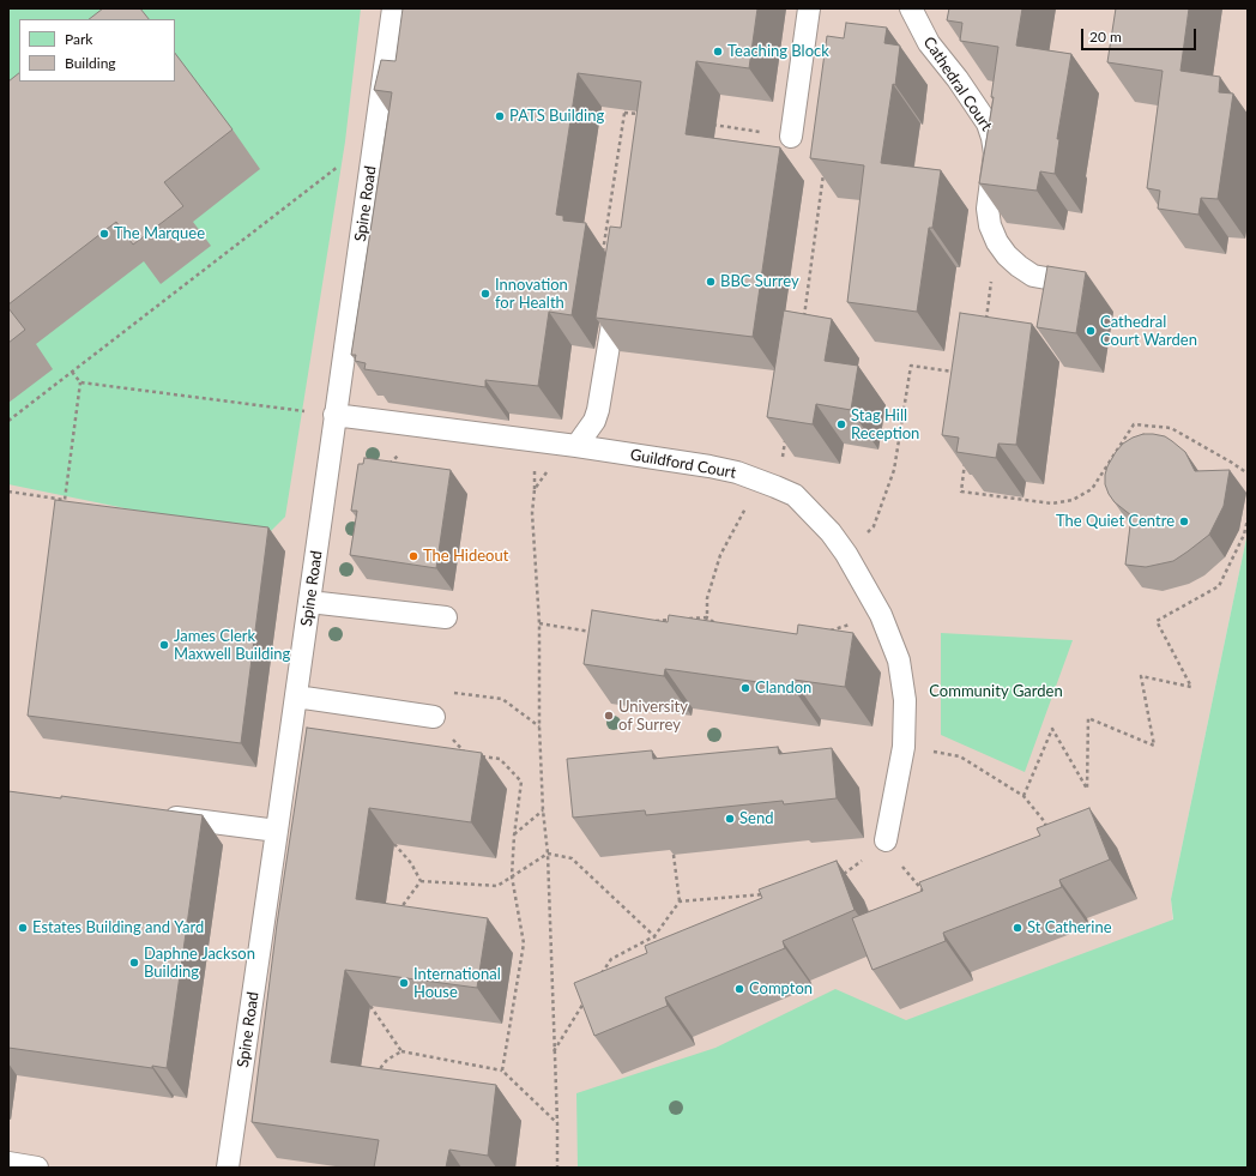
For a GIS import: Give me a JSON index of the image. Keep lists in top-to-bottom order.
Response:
{
  "streets": {
    "lane": ["Cathedral Court", "Spine Road", "Guildford Court"]
  },
  "crossings": [
    ["Spine Road", "Guildford Court"]
  ],
  "parks": ["Community Garden"],
  "places": [
    "Teaching Block",
    "PATS Building",
    "The Marquee",
    "BBC Surrey",
    "Innovation for Health",
    "Cathedral Court Warden",
    "Stag Hill Reception",
    "The Quiet Centre",
    "The Hideout",
    "James Clerk Maxwell Building",
    "Clandon",
    "University of Surrey",
    "Send",
    "Estates Building and Yard",
    "St Catherine",
    "Daphne Jackson Building",
    "International House",
    "Compton"
  ],
  "legend": ["Park", "Building"],
  "scale_bar": "20 m"
}
